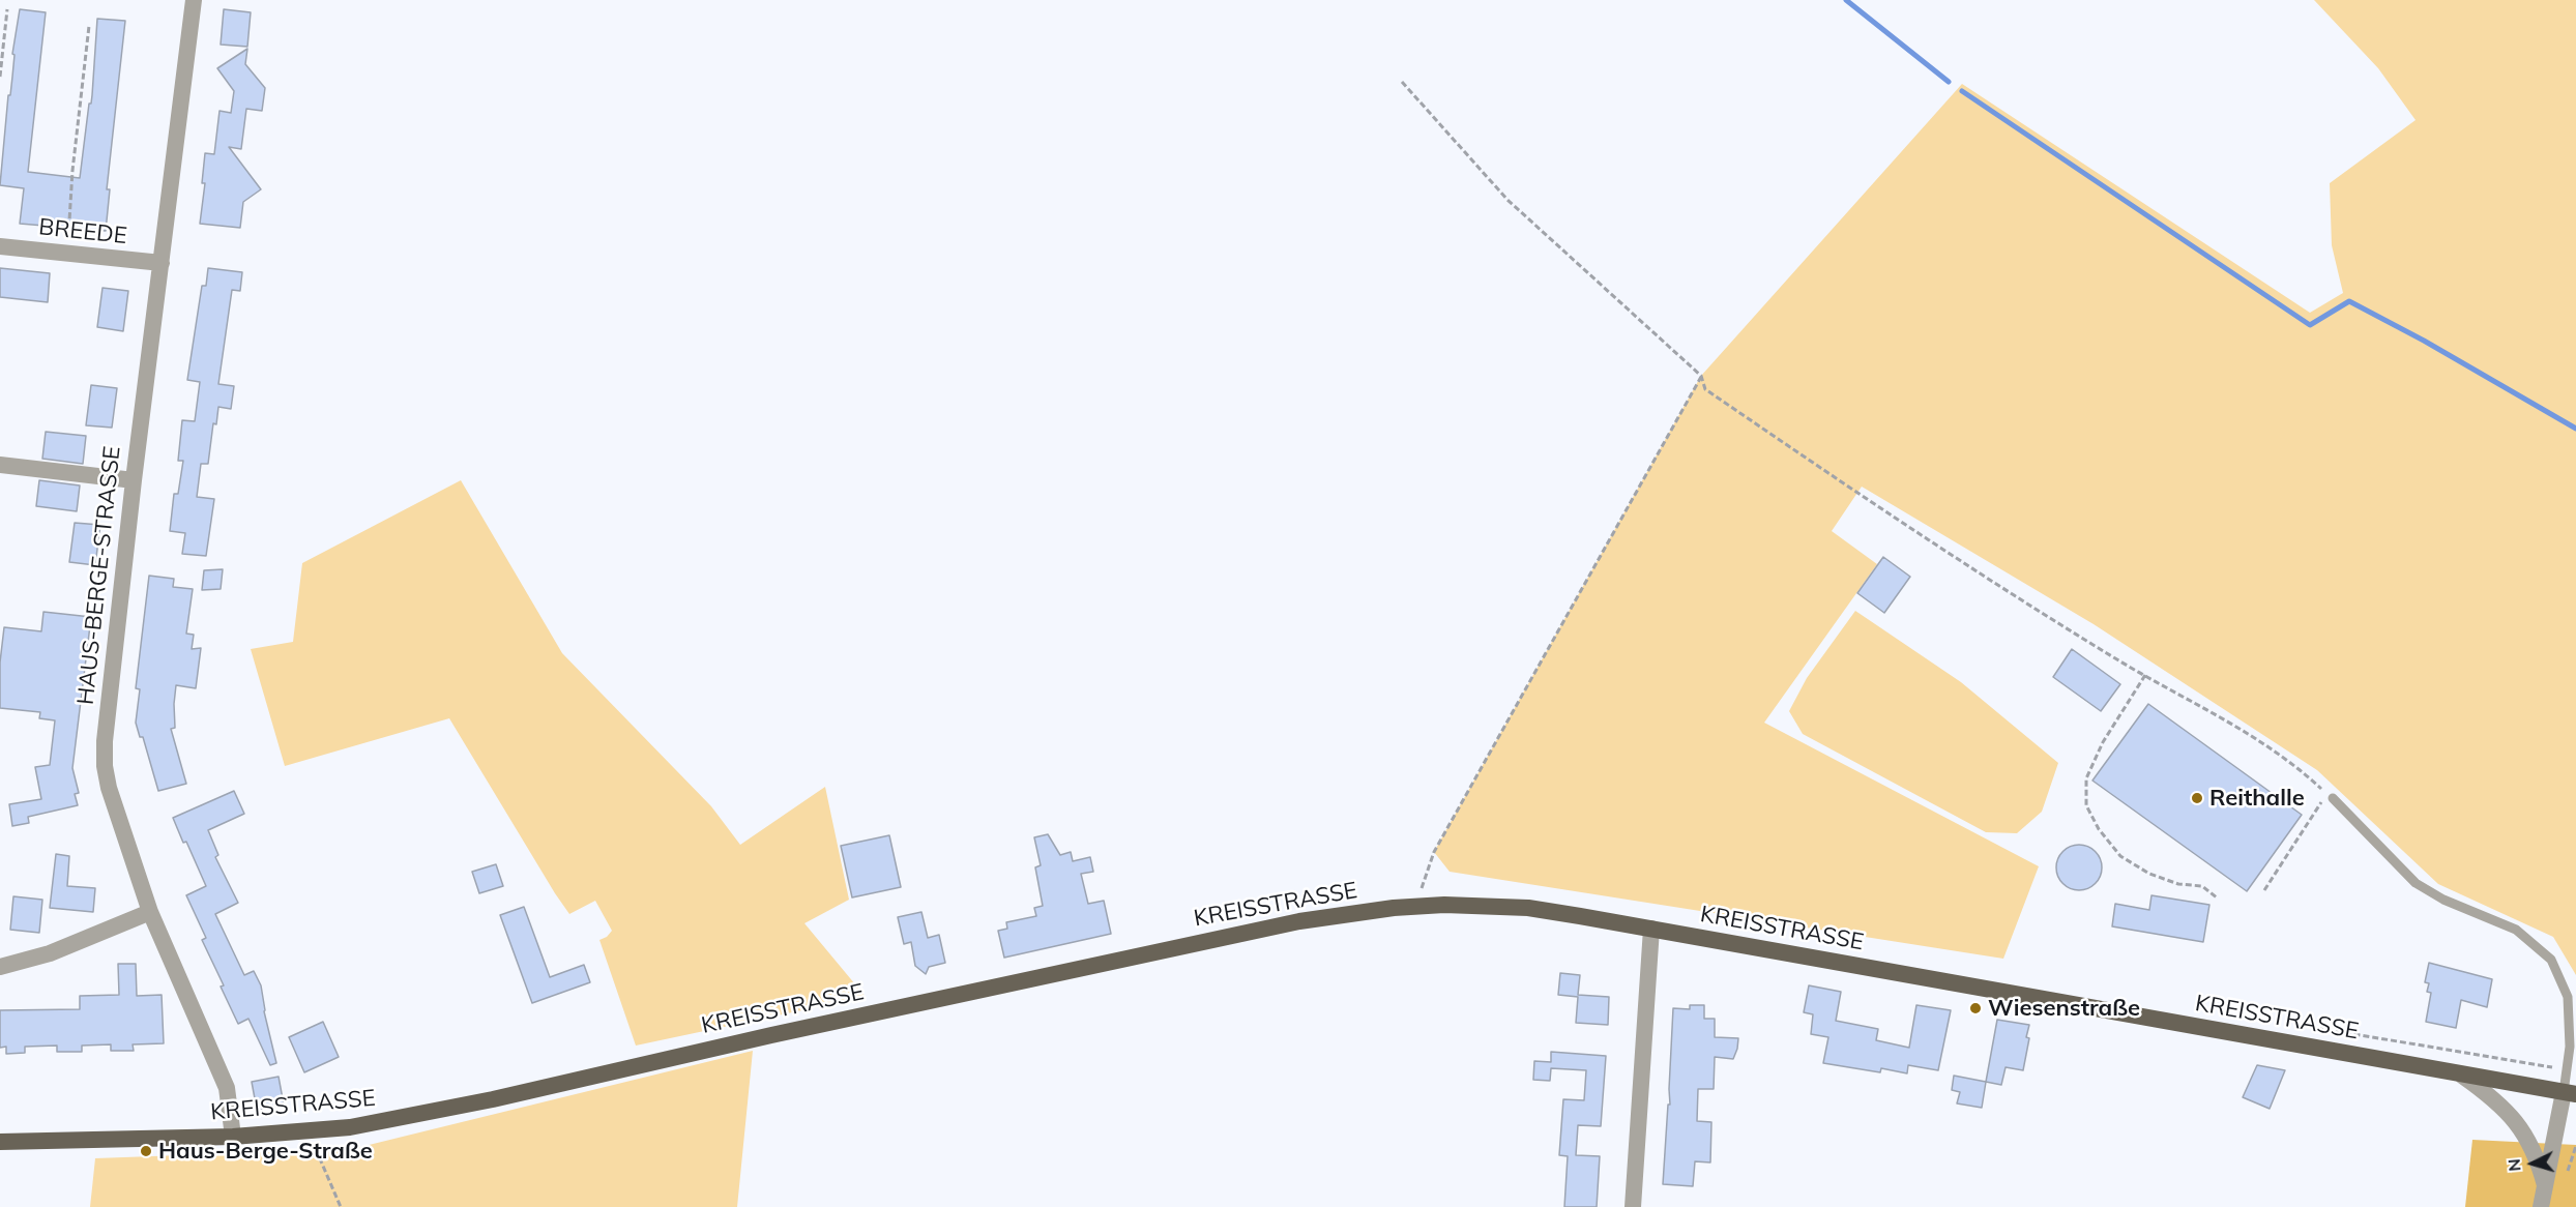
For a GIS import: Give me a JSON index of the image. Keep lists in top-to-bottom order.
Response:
{
  "streets": {
    "main road": ["KREISSTRASSE"],
    "street": ["BREEDE", "HAUS-BERGE-STRASSE"]
  },
  "crossings": [
    ["BREEDE", "HAUS-BERGE-STRASSE"],
    ["HAUS-BERGE-STRASSE", "KREISSTRASSE"]
  ],
  "places": ["Reithalle", "Wiesenstraße", "Haus-Berge-Straße"],
  "north": "left"
}
